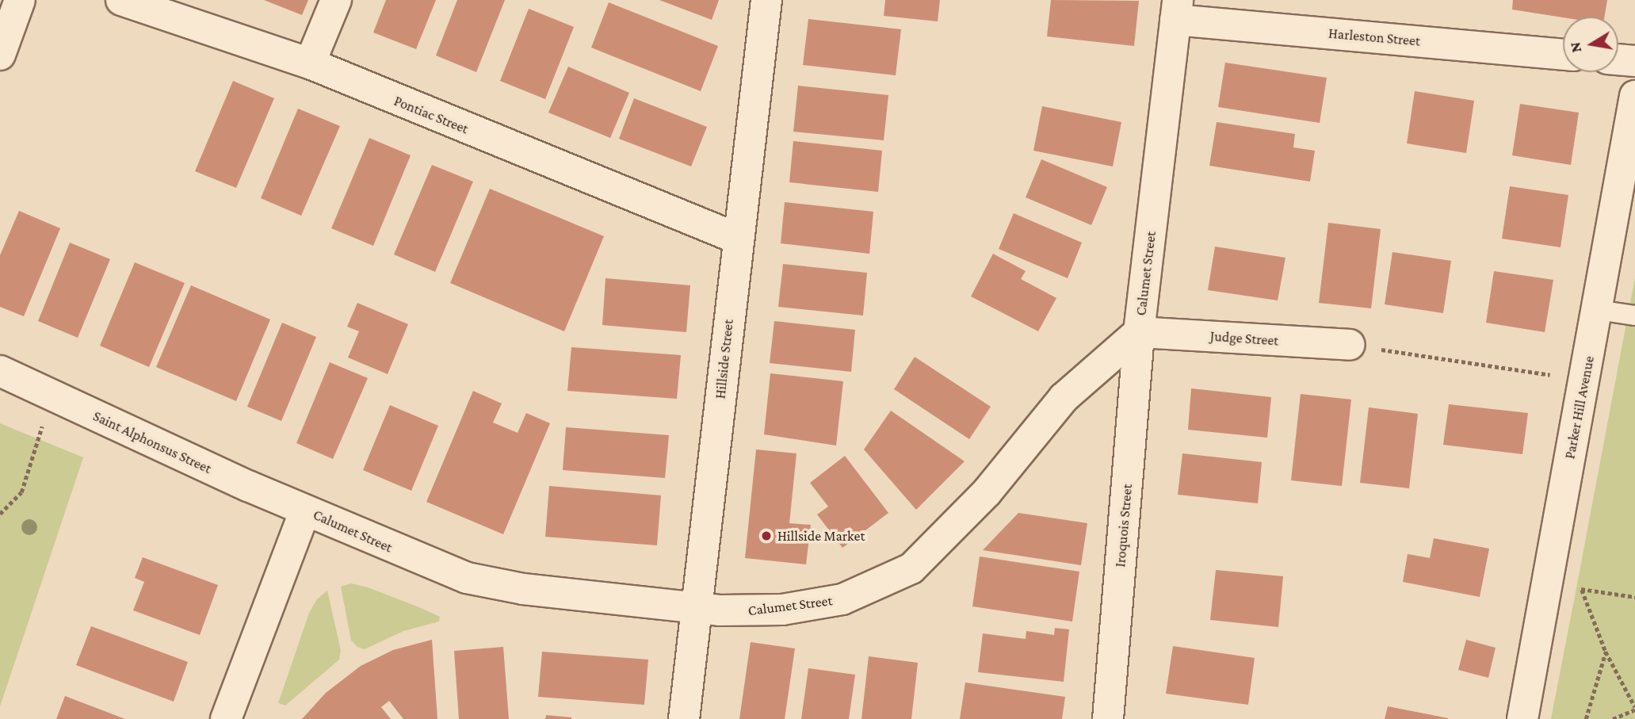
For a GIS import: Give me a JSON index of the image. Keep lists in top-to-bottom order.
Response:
{
  "streets": {
    "street": [
      "Harleston Street",
      "Pontiac Street",
      "Calumet Street",
      "Judge Street",
      "Hillside Street",
      "Parker Hill Avenue",
      "Saint Alphonsus Street",
      "Iroquois Street"
    ]
  },
  "crossings": [
    ["Harleston Street", "Calumet Street"],
    ["Pontiac Street", "Hillside Street"],
    ["Calumet Street", "Judge Street"],
    ["Calumet Street", "Hillside Street"],
    ["Calumet Street", "Saint Alphonsus Street"],
    ["Calumet Street", "Iroquois Street"],
    ["Judge Street", "Iroquois Street"]
  ],
  "places": ["Hillside Market"],
  "north": "left"
}
